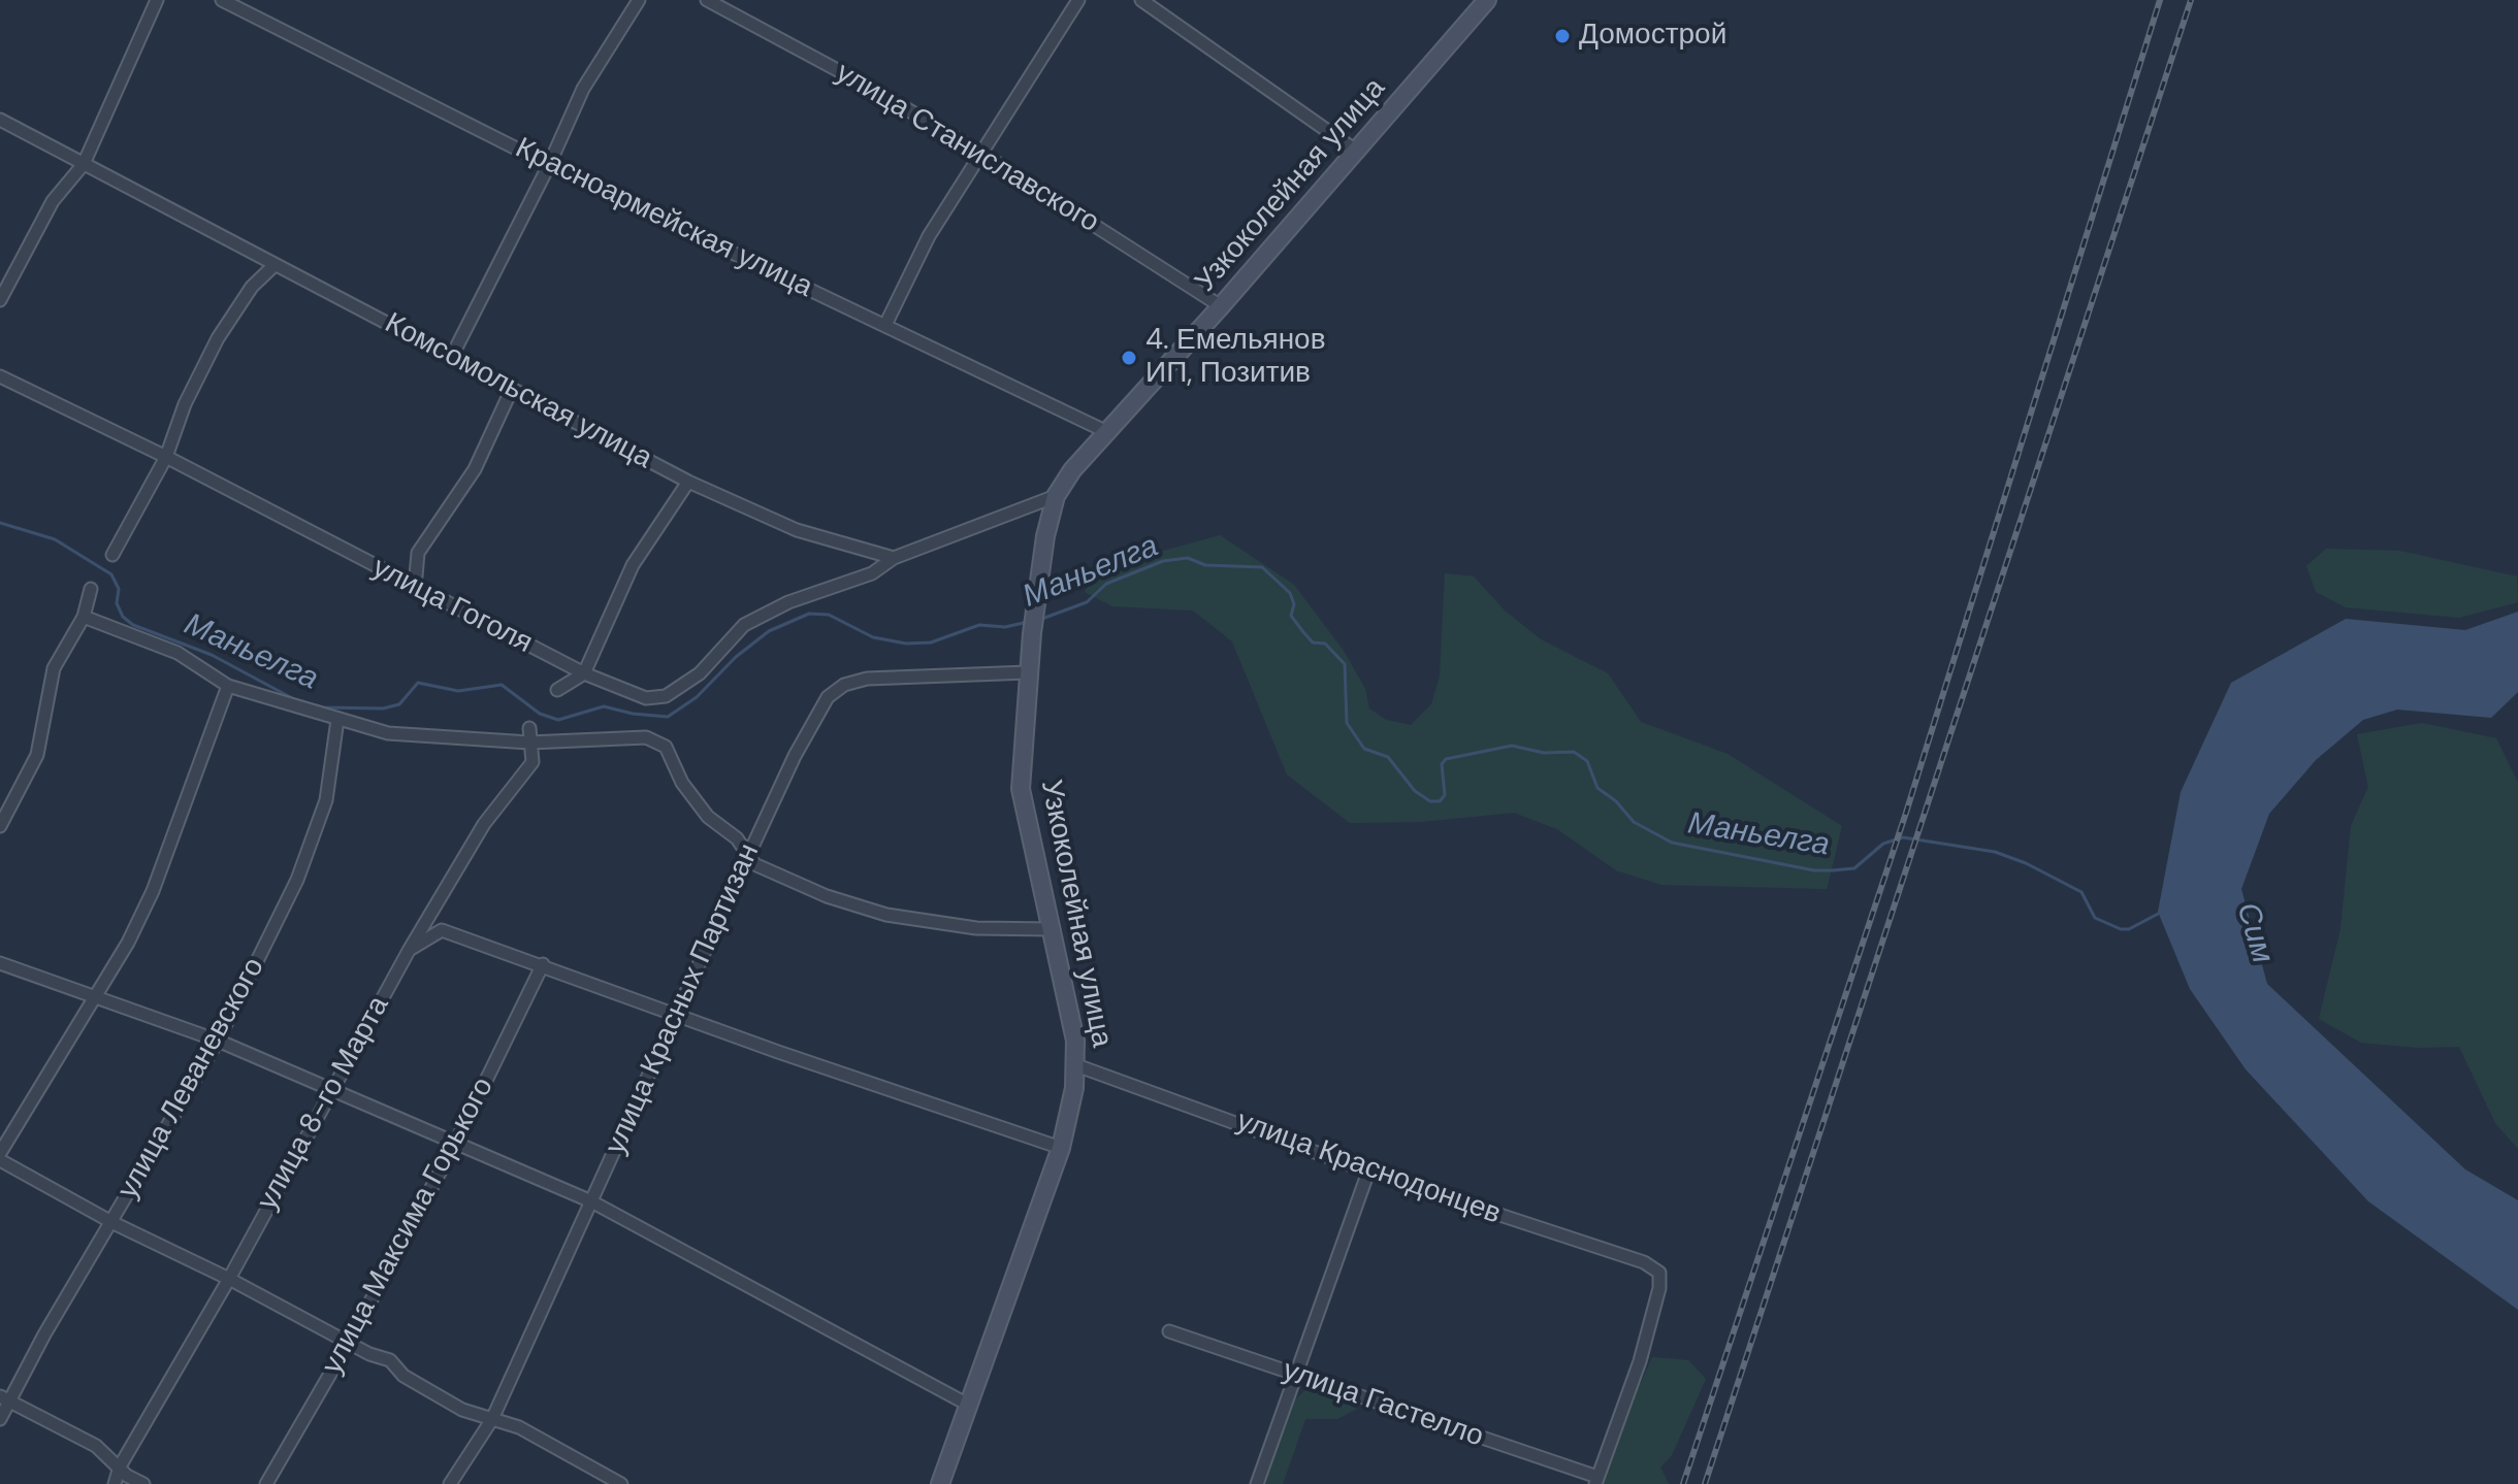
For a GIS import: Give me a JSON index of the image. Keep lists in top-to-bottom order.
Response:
{
  "streets": {
    "street": [
      "улица Станиславского",
      "Узкоколейная улица",
      "Красноармейская улица",
      "Комсомольская улица",
      "улица Гоголя",
      "улица Красных Партизан",
      "улица Леваневского",
      "улица 8-го Марта",
      "улица Краснодонцев",
      "улица Максима Горького",
      "улица Гастелло"
    ]
  },
  "crossings": [
    ["улица Станиславского", "Узкоколейная улица"],
    ["Узкоколейная улица", "Красноармейская улица"],
    ["Узкоколейная улица", "улица Красных Партизан"],
    ["Узкоколейная улица", "улица Краснодонцев"],
    ["Комсомольская улица", "улица Гоголя"],
    ["улица Краснодонцев", "улица Гастелло"]
  ],
  "water": ["Маньелга", "Сим"],
  "places": ["Домострой", "4. Емельянов ИП, Позитив"]
}
